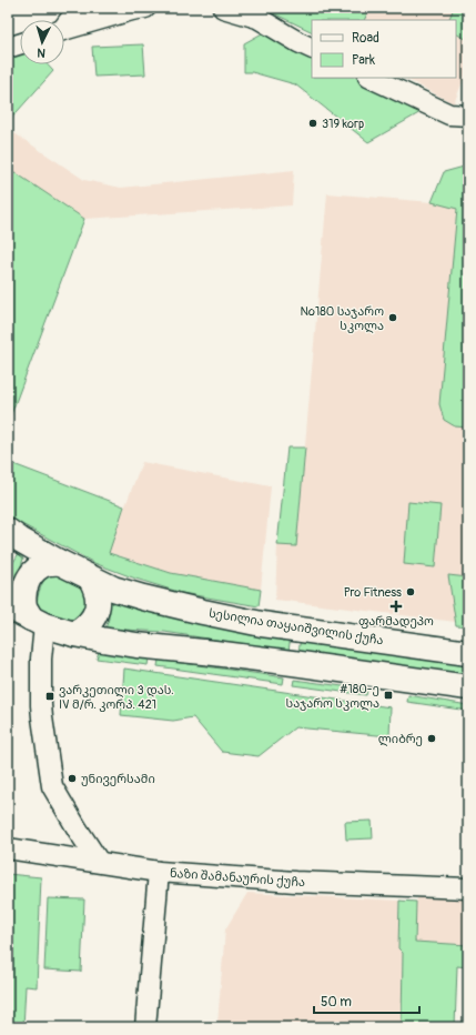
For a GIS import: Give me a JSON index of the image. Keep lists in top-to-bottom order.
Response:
{
  "streets": {
    "main road": ["სესილია თაყაიშვილის ქუჩა"],
    "street": ["ნაზი შამანაურის ქუჩა"]
  },
  "places": {
    "other": [
      "319 korp",
      "№180 საჯარო სკოლა",
      "Pro Fitness",
      "ლიბრე",
      "უნივერსამი"
    ],
    "health": ["ფარმადეპო"],
    "transit": ["#180-ე საჯარო სკოლა", "ვარკეთილი 3 დას. IV მ/რ. კორპ. 421"]
  },
  "legend": ["Road", "Park"],
  "scale_bar": "50 m",
  "north": "bottom"
}
